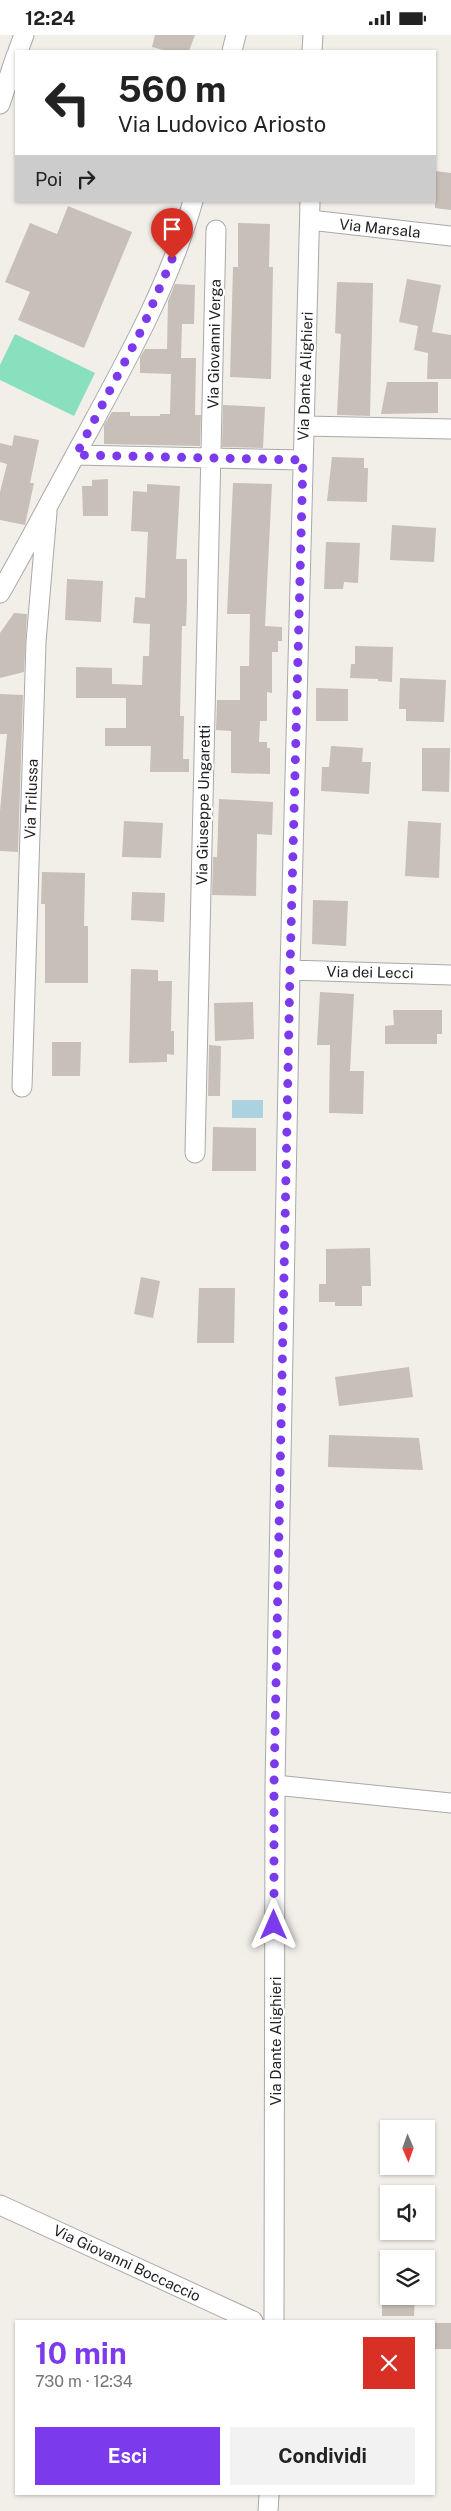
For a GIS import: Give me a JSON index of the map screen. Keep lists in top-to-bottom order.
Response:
{
  "streets": {
    "street": [
      "Via Marsala",
      "Via Giovanni Verga",
      "Via Dante Alighieri",
      "Via Trilussa",
      "Via Giuseppe Ungaretti",
      "Via dei Lecci",
      "Via Giovanni Boccaccio"
    ]
  },
  "crossings": [
    ["Via Marsala", "Via Dante Alighieri"],
    ["Via Giovanni Verga", "Via Giuseppe Ungaretti"],
    ["Via Dante Alighieri", "Via dei Lecci"]
  ],
  "north": "bottom",
  "page": {
    "status": "12:24",
    "turn": ["560 m", "Via Ludovico Ariosto"],
    "then": "Poi",
    "heading": ["10 min", "730 m · 12:34"],
    "buttons": ["Esci", "Condividi"]
  }
}
